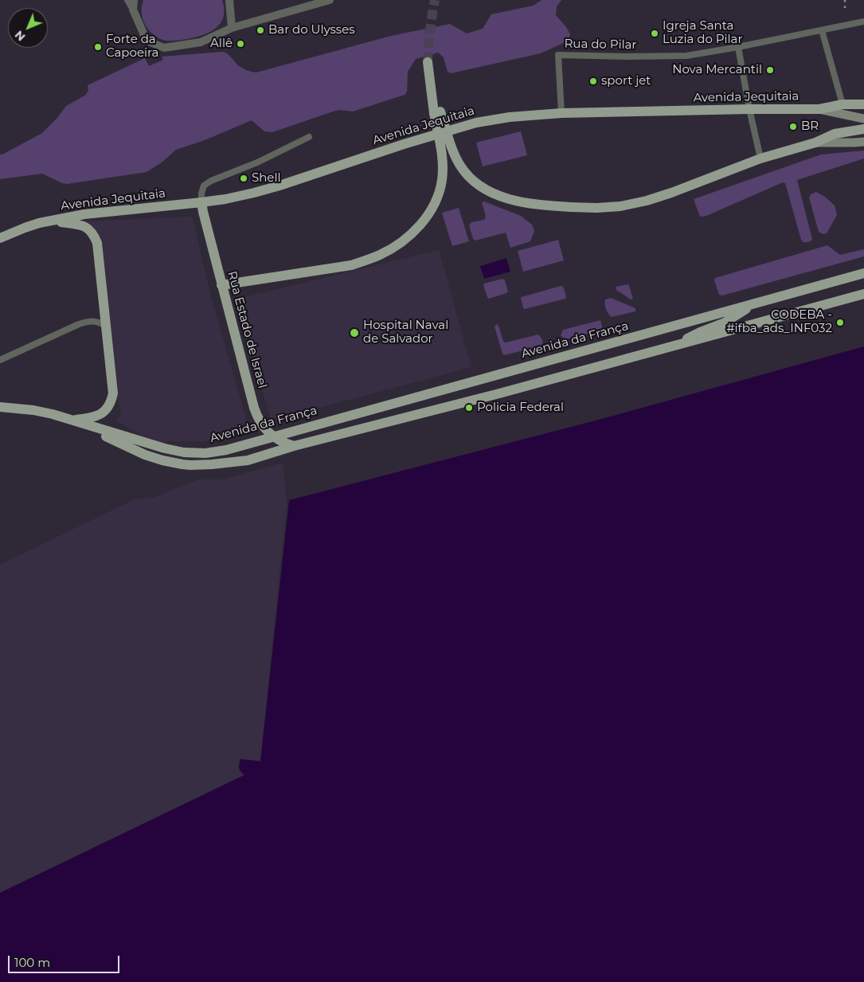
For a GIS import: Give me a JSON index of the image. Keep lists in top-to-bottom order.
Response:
{
  "streets": {
    "main road": ["Avenida Jequitaia", "Rua Estado de Israel", "Avenida da França"],
    "street": ["Rua do Pilar"]
  },
  "crossings": [
    ["Rua do Pilar", "Avenida Jequitaia"],
    ["Avenida Jequitaia", "Rua Estado de Israel"],
    ["Rua Estado de Israel", "Avenida da França"]
  ],
  "places": [
    "Bar do Ulysses",
    "Igreja Santa Luzia do Pilar",
    "Allê",
    "Forte da Capoeira",
    "Nova Mercantil",
    "sport jet",
    "BR",
    "Shell",
    "CODEBA - #ifba_ads_INF032",
    "Hospital Naval de Salvador",
    "Policia Federal"
  ],
  "scale_bar": "100 m",
  "north": "bottom left"
}
